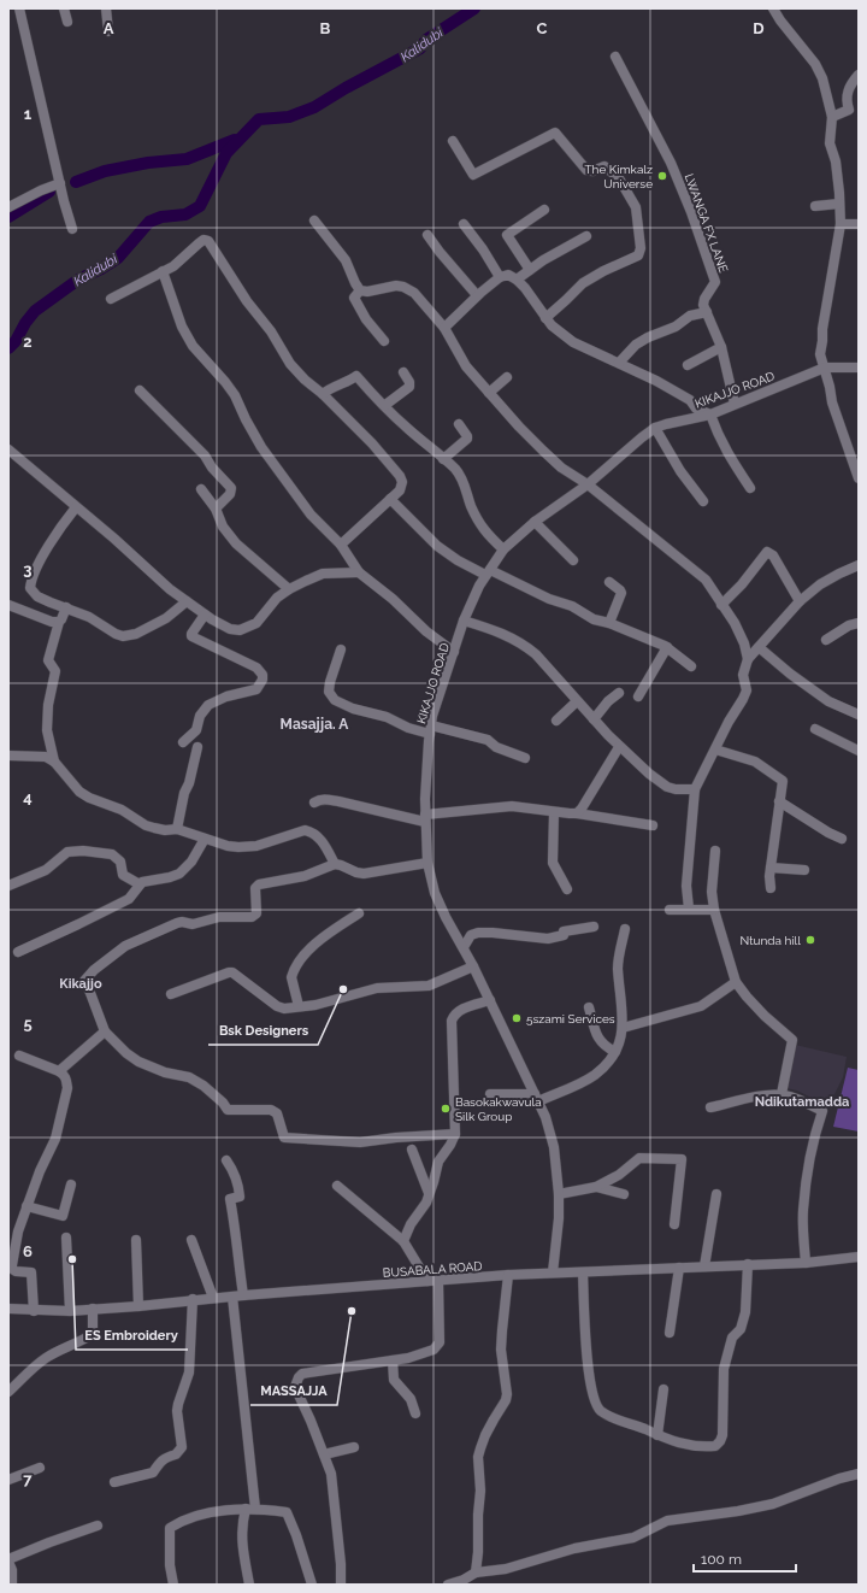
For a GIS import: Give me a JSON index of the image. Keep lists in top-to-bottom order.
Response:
{
  "streets": {
    "street": ["LWANGA FX LANE", "KIKAJJO ROAD", "BUSABALA ROAD"]
  },
  "crossings": [
    ["KIKAJJO ROAD", "BUSABALA ROAD"]
  ],
  "districts": ["Masajja. A", "Kikajjo", "Ndikutamadda"],
  "water": ["Kalidubi"],
  "places": [
    "The Kimkalz Universe",
    "Ntunda hill",
    "Bsk Designers",
    "5szami Services",
    "Basokakwavula Silk Group",
    "ES Embroidery",
    "MASSAJJA"
  ],
  "scale_bar": "100 m",
  "grid": {
    "columns": [
      "A",
      "B",
      "C",
      "D"
    ],
    "rows": [
      "1",
      "2",
      "3",
      "4",
      "5",
      "6",
      "7"
    ]
  }
}
